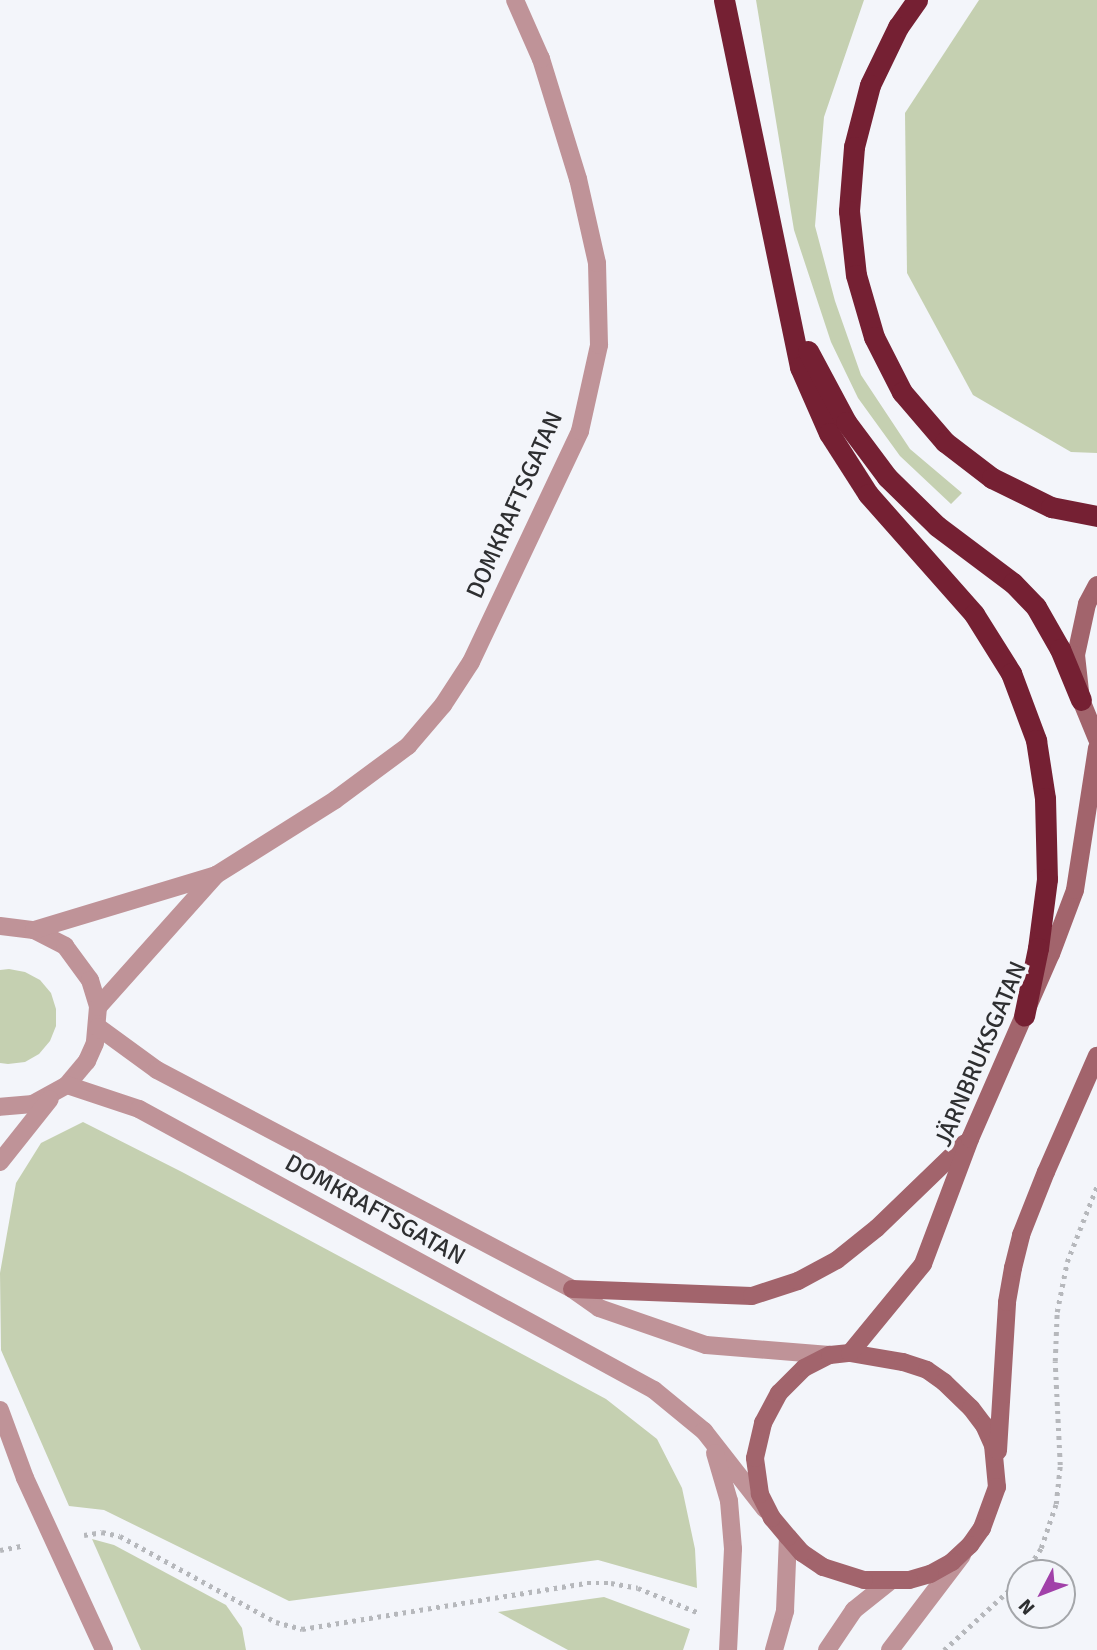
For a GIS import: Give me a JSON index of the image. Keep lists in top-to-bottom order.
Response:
{
  "streets": {
    "street": ["DOMKRAFTSGATAN", "JÄRNBRUKSGATAN"]
  },
  "crossings": [
    ["DOMKRAFTSGATAN", "JÄRNBRUKSGATAN"]
  ],
  "north": "bottom left"
}
